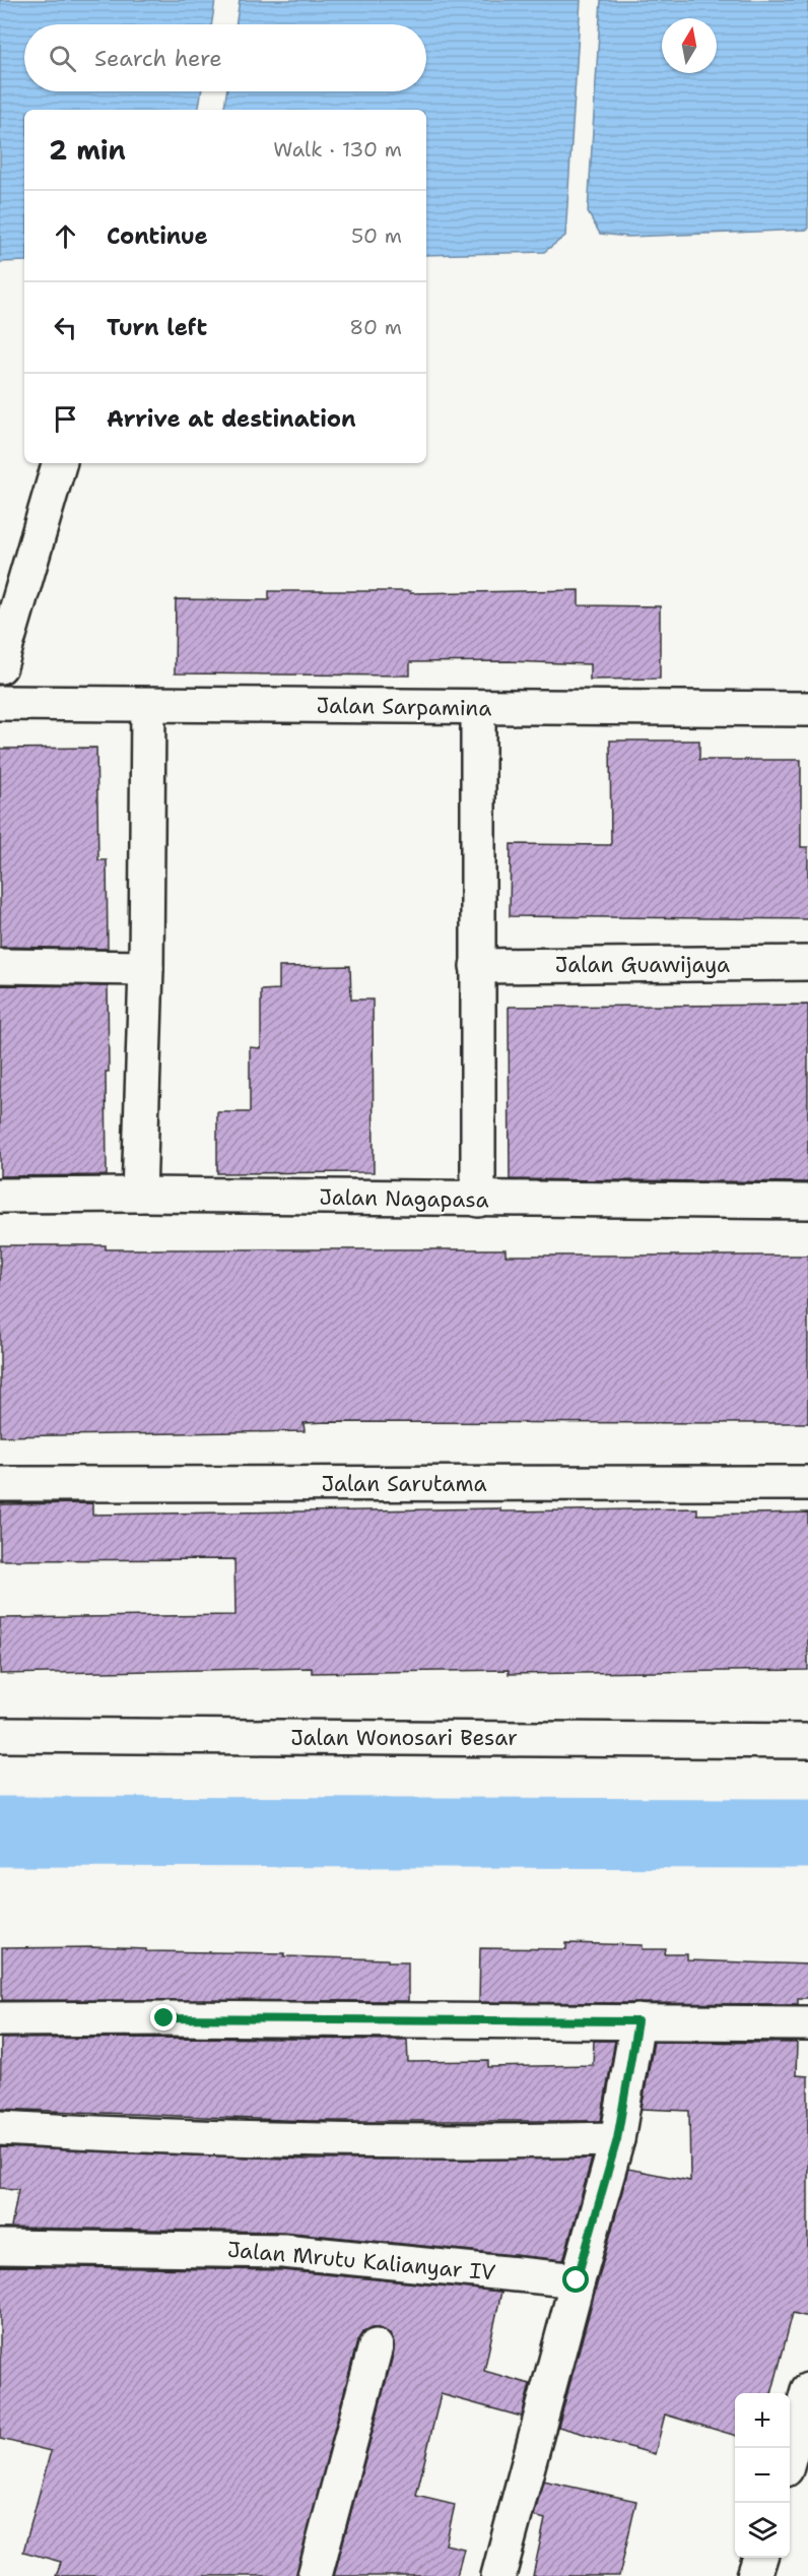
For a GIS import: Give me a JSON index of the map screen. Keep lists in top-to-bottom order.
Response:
{
  "streets": {
    "street": [
      "Jalan Sarpamina",
      "Jalan Guawijaya",
      "Jalan Nagapasa",
      "Jalan Sarutama",
      "Jalan Wonosari Besar",
      "Jalan Mrutu Kalianyar IV"
    ]
  },
  "north": "top",
  "page": {
    "search": "Search here",
    "heading": ["2 min", "Walk · 130 m"],
    "list": [
      ["Continue", "50 m"],
      ["Turn left", "80 m"],
      "Arrive at destination"
    ],
    "map_buttons": ["+", "−"]
  }
}
